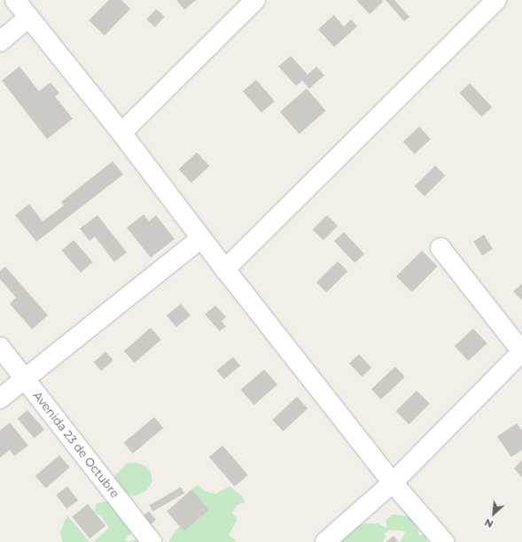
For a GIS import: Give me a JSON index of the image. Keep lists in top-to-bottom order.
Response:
{
  "streets": {
    "street": ["Avenida 23 de Octubre"]
  },
  "north": "bottom left"
}
